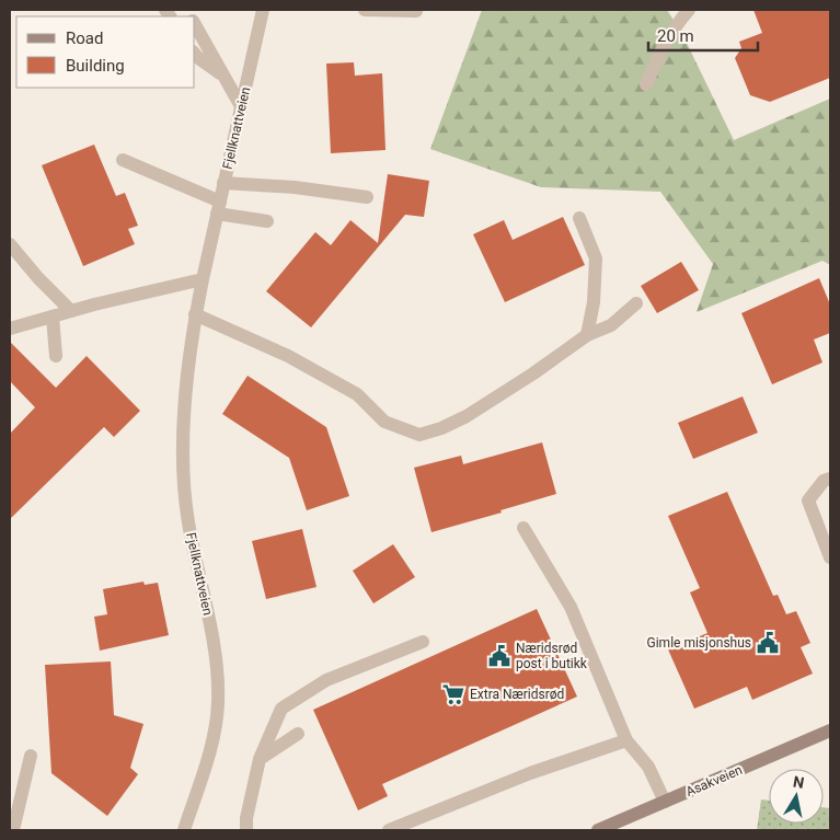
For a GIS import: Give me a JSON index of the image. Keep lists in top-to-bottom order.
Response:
{
  "streets": {
    "main road": ["Asakveien"],
    "street": ["Fjellknattveien"]
  },
  "places": {
    "public building": ["Gimle misjonshus", "Næridsrød post i butikk"],
    "supermarket": ["Extra Næridsrød"]
  },
  "legend": ["Road", "Building"],
  "scale_bar": "20 m",
  "north": "top"
}
